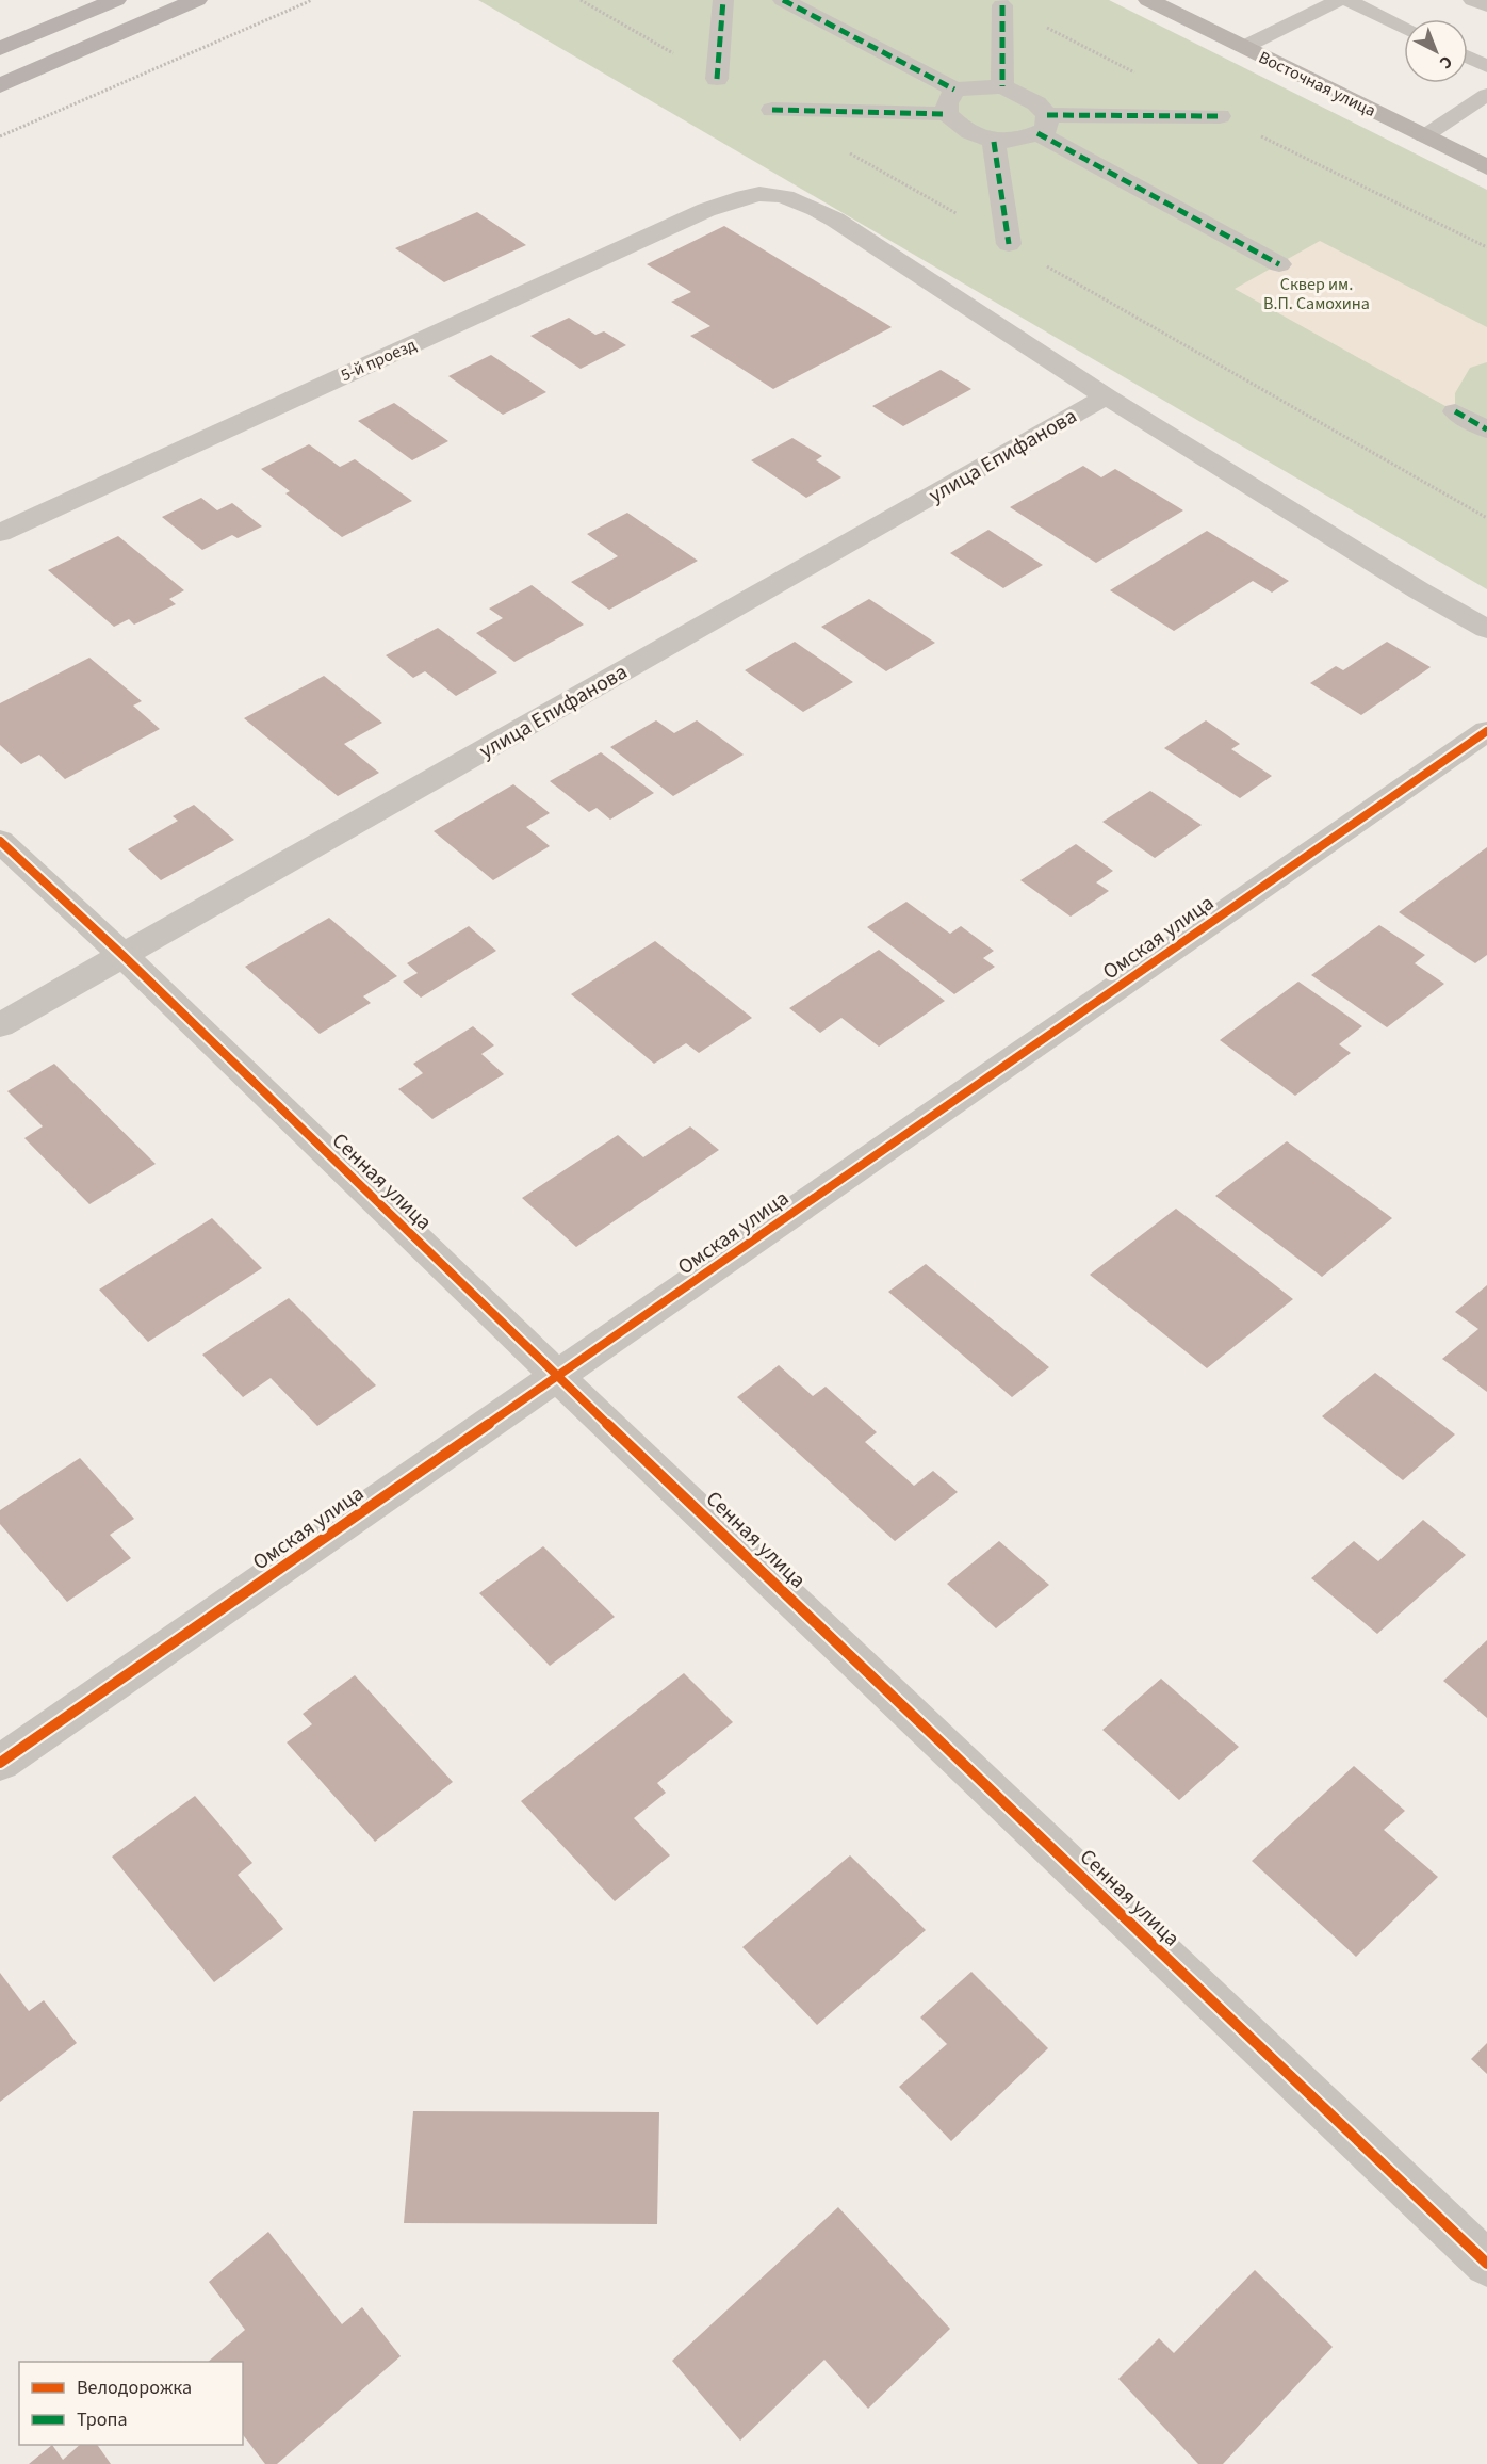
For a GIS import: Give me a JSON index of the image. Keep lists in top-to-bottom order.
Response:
{
  "streets": {
    "main road": ["Восточная улица"],
    "street": [
      "5-й проезд",
      "улица Епифанова",
      "Омская улица",
      "Сенная улица"
    ]
  },
  "crossings": [
    ["5-й проезд", "улица Епифанова"],
    ["улица Епифанова", "Сенная улица"],
    ["Омская улица", "Сенная улица"]
  ],
  "parks": ["Сквер им. В.П. Самохина"],
  "legend": ["Велодорожка", "Тропа"],
  "north": "bottom right"
}
